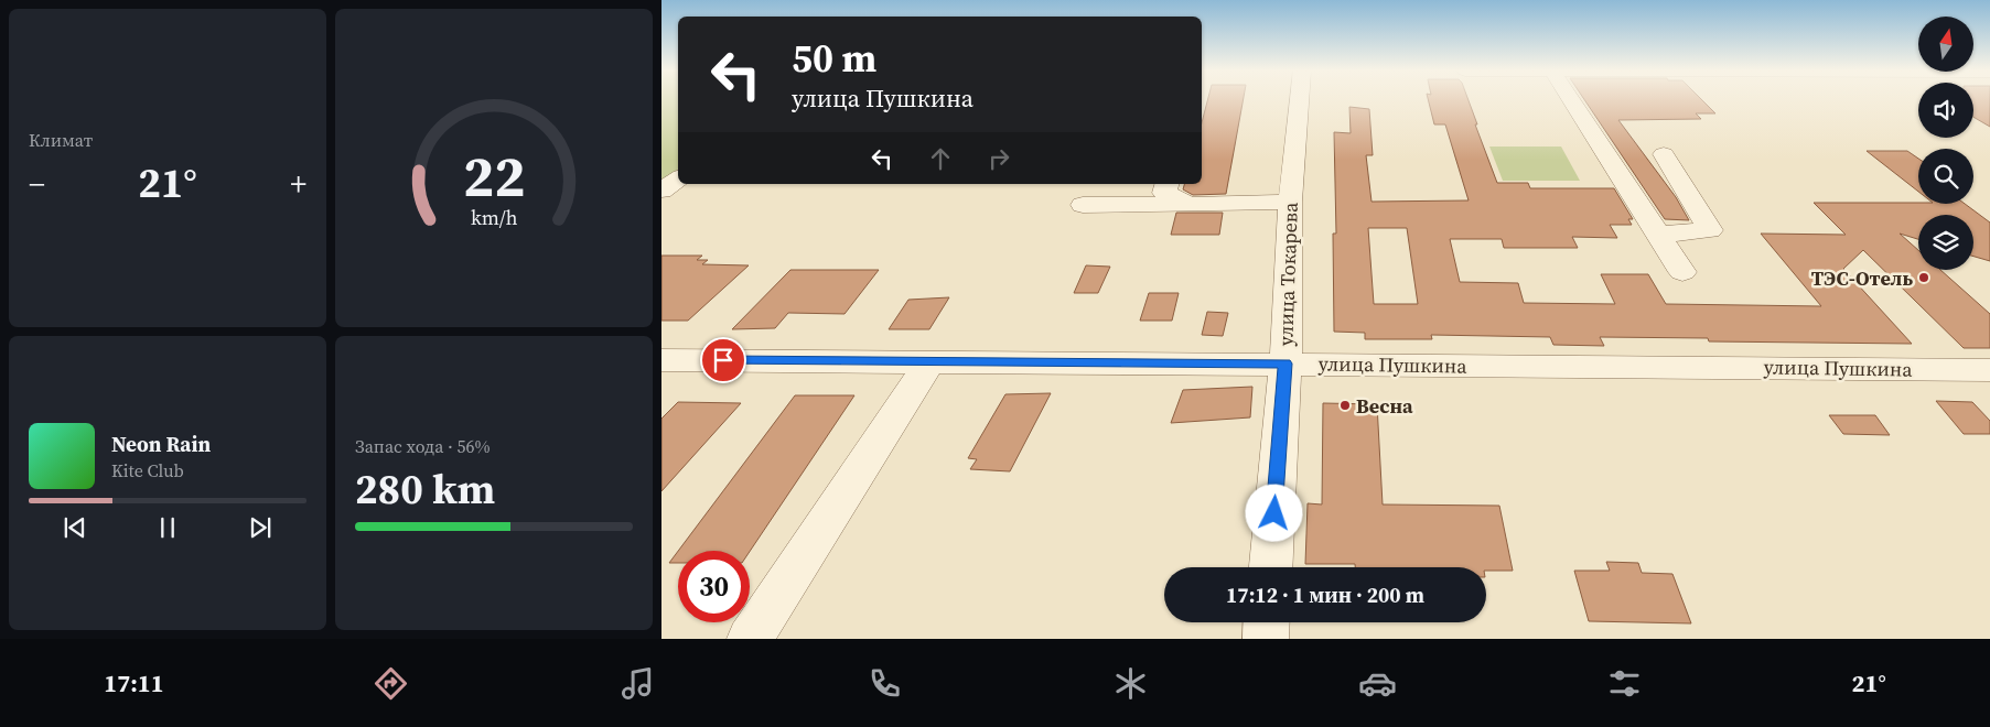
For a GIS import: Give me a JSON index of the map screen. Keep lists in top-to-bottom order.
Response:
{
  "streets": {
    "street": ["улица Токарева", "улица Пушкина"]
  },
  "crossings": [
    ["улица Токарева", "улица Пушкина"]
  ],
  "places": ["ТЭС-Отель", "Весна"],
  "north": "top",
  "page": {
    "tile": [
      "Климат",
      ["Запас хода · 56%", "280 km"]
    ],
    "turn": ["50 m", "улица Пушкина"],
    "heat": ["−", "21°", "+"],
    "song": ["Neon Rain", "Kite Club"],
    "limit": "30",
    "trip": "17:12 · 1 мин · 200 m",
    "tabs": ["17:11", "21°"],
    "gauge": ["22", "km/h"]
  }
}
